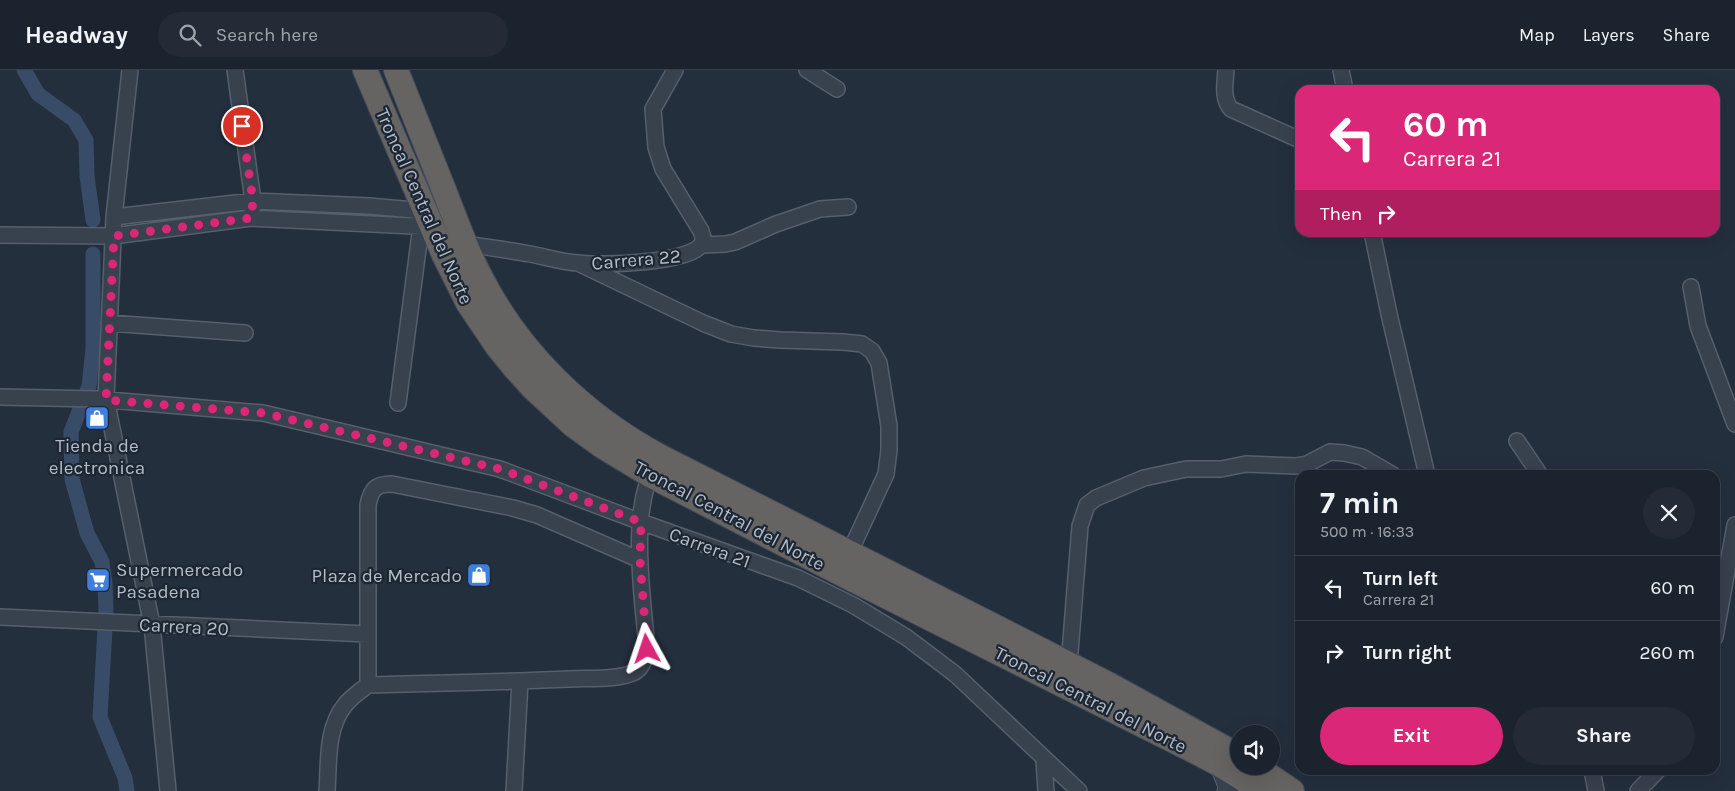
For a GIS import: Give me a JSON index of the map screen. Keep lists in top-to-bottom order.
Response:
{
  "streets": {
    "highway": ["Troncal Central del Norte"],
    "street": ["Carrera 22", "Carrera 21", "Carrera 20"]
  },
  "crossings": [
    ["Troncal Central del Norte", "Carrera 22"]
  ],
  "places": {
    "shop": ["Tienda de electronica", "Plaza de Mercado"],
    "supermarket": ["Supermercado Pasadena"]
  },
  "page": {
    "header": "Headway",
    "search": "Search here",
    "nav": ["Map", "Layers", "Share"],
    "turn": ["60 m", "Carrera 21"],
    "then": "Then",
    "heading": ["7 min", "500 m · 16:33"],
    "list": [
      {
        "name": "Turn left",
        "note": "Carrera 21",
        "value": "60 m"
      },
      {
        "name": "Turn right",
        "value": "260 m"
      }
    ],
    "buttons": ["Exit", "Share"]
  }
}
